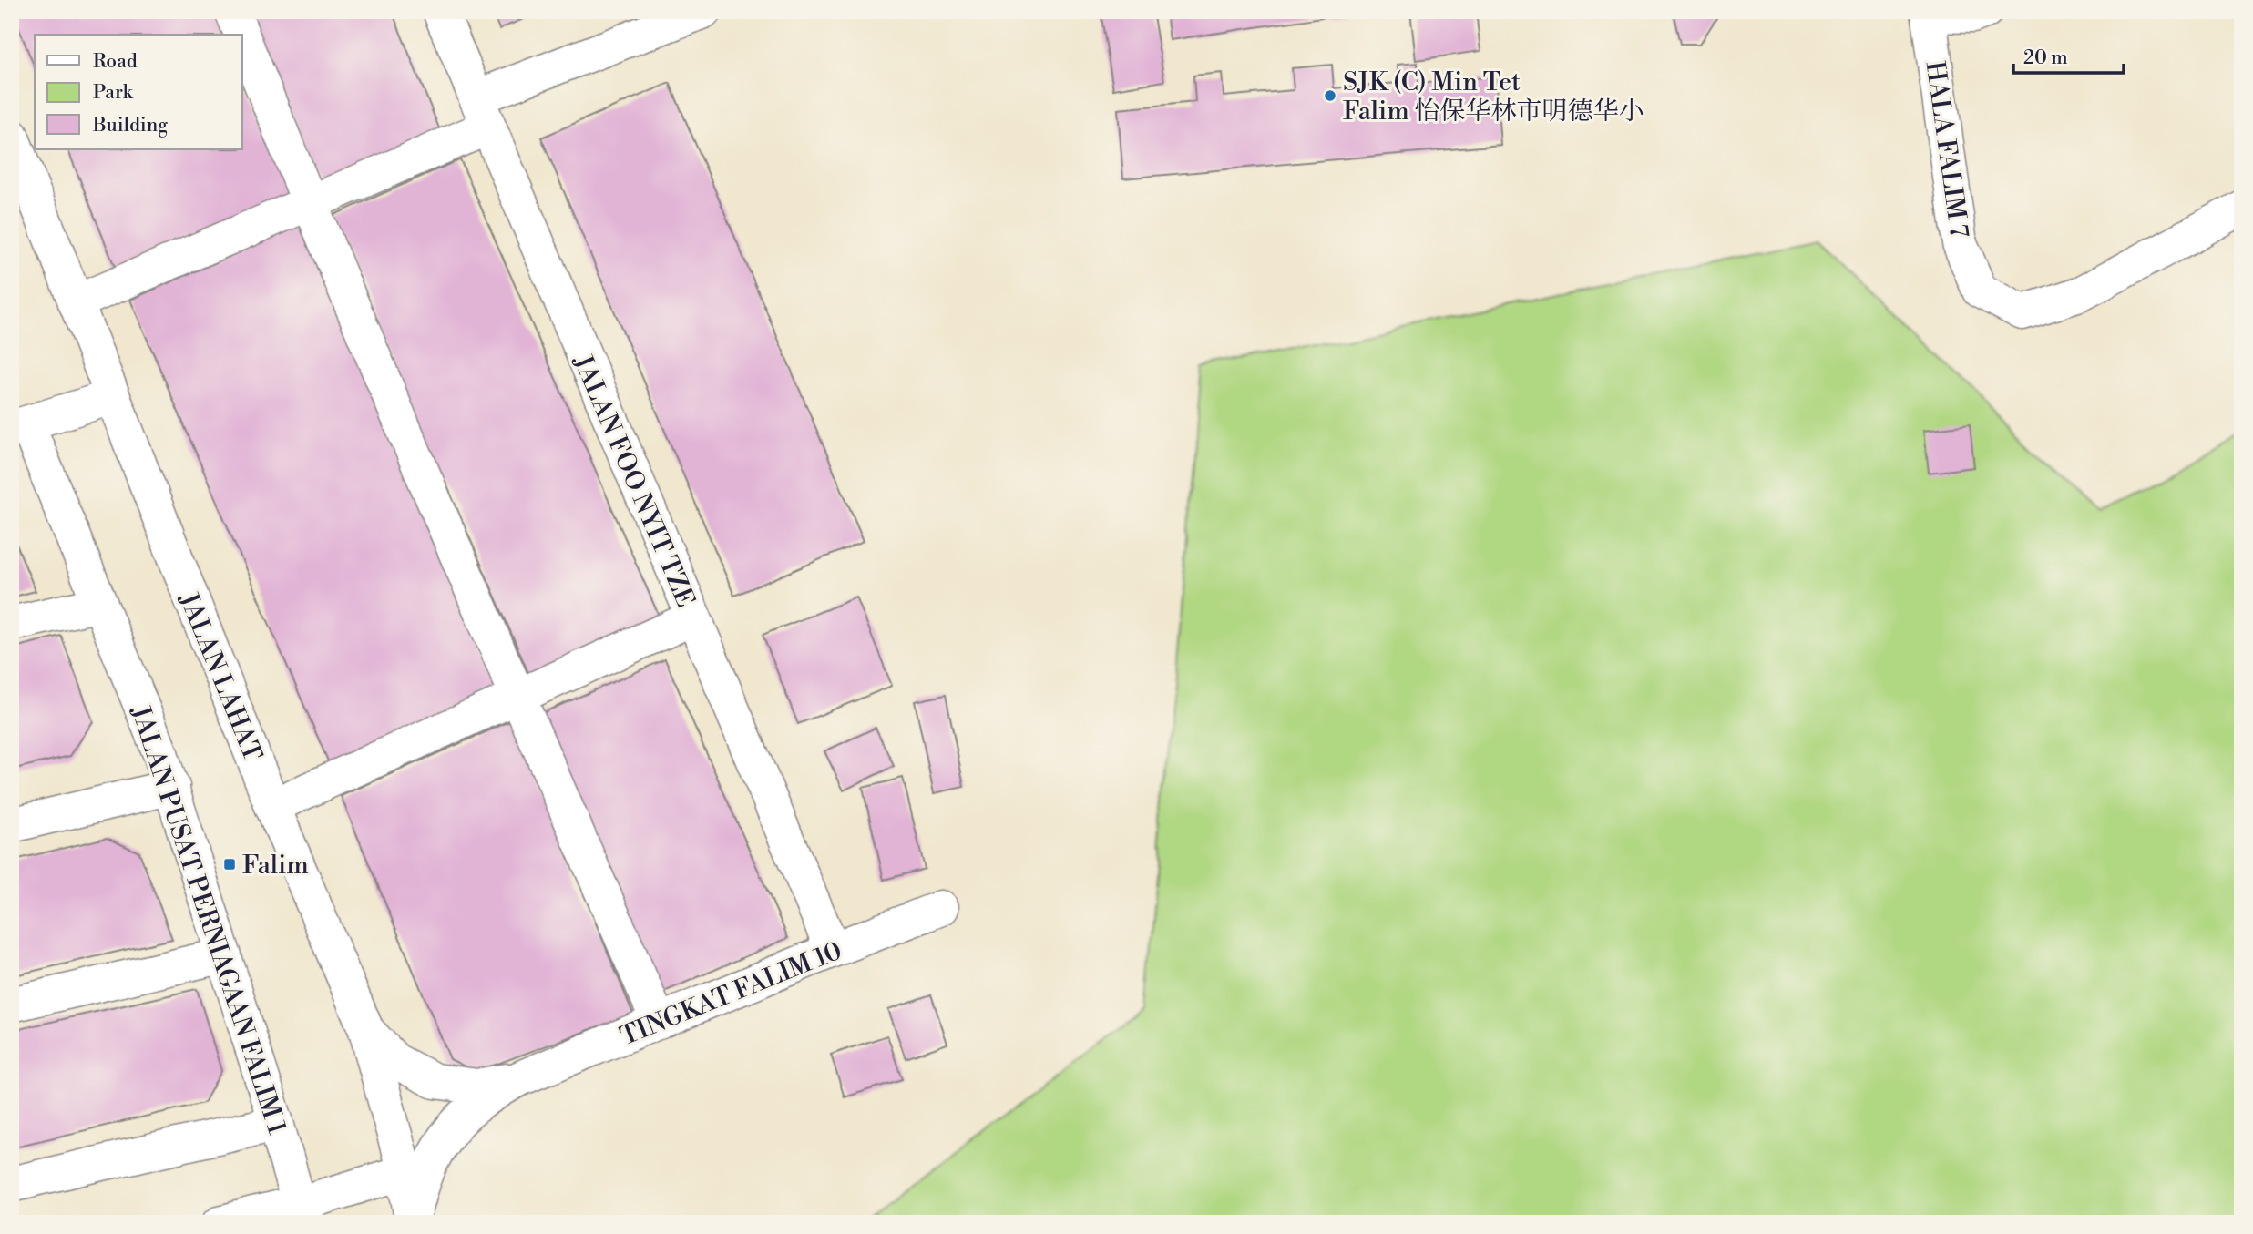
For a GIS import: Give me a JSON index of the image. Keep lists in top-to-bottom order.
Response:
{
  "streets": {
    "street": [
      "HALA FALIM 7",
      "JALAN FOO NYIT TZE",
      "JALAN LAHAT",
      "JALAN PUSAT PERNIAGAAN FALIM 1",
      "TINGKAT FALIM 10"
    ]
  },
  "crossings": [
    ["JALAN FOO NYIT TZE", "TINGKAT FALIM 10"]
  ],
  "places": {
    "other": ["SJK (C) Min Tet Falim 怡保华林市明德华小"],
    "transit": ["Falim"]
  },
  "legend": ["Road", "Park", "Building"],
  "scale_bar": "20 m"
}
